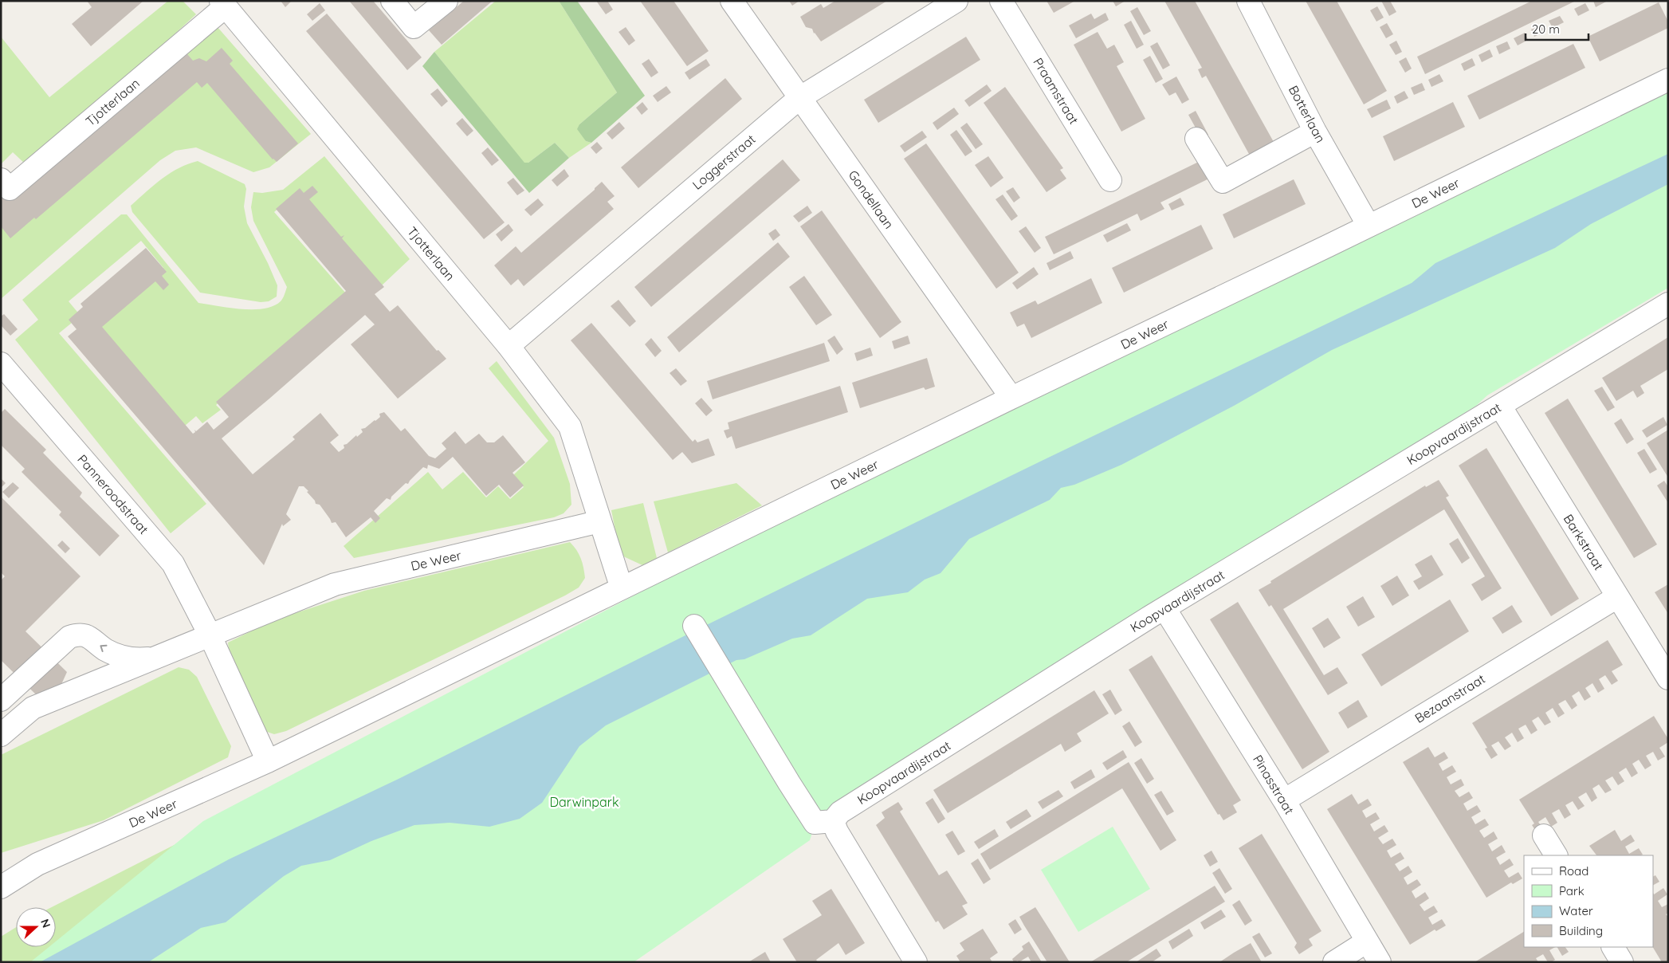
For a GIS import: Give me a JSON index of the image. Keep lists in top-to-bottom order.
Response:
{
  "streets": {
    "street": [
      "Praamstraat",
      "Tjotterlaan",
      "Botterlaan",
      "Loggerstraat",
      "De Weer",
      "Gondellaan",
      "Koopvaardijstraat",
      "Panneroodstraat",
      "Barkstraat",
      "Bezaanstraat",
      "Pinasstraat"
    ]
  },
  "crossings": [
    ["Tjotterlaan", "Loggerstraat"],
    ["Tjotterlaan", "De Weer"],
    ["Botterlaan", "De Weer"],
    ["Loggerstraat", "Gondellaan"],
    ["De Weer", "Gondellaan"],
    ["De Weer", "Panneroodstraat"],
    ["Koopvaardijstraat", "Barkstraat"],
    ["Koopvaardijstraat", "Pinasstraat"],
    ["Barkstraat", "Bezaanstraat"],
    ["Bezaanstraat", "Pinasstraat"]
  ],
  "parks": ["Darwinpark"],
  "legend": [
    "Road",
    "Park",
    "Water",
    "Building"
  ],
  "scale_bar": "20 m",
  "north": "right"
}
